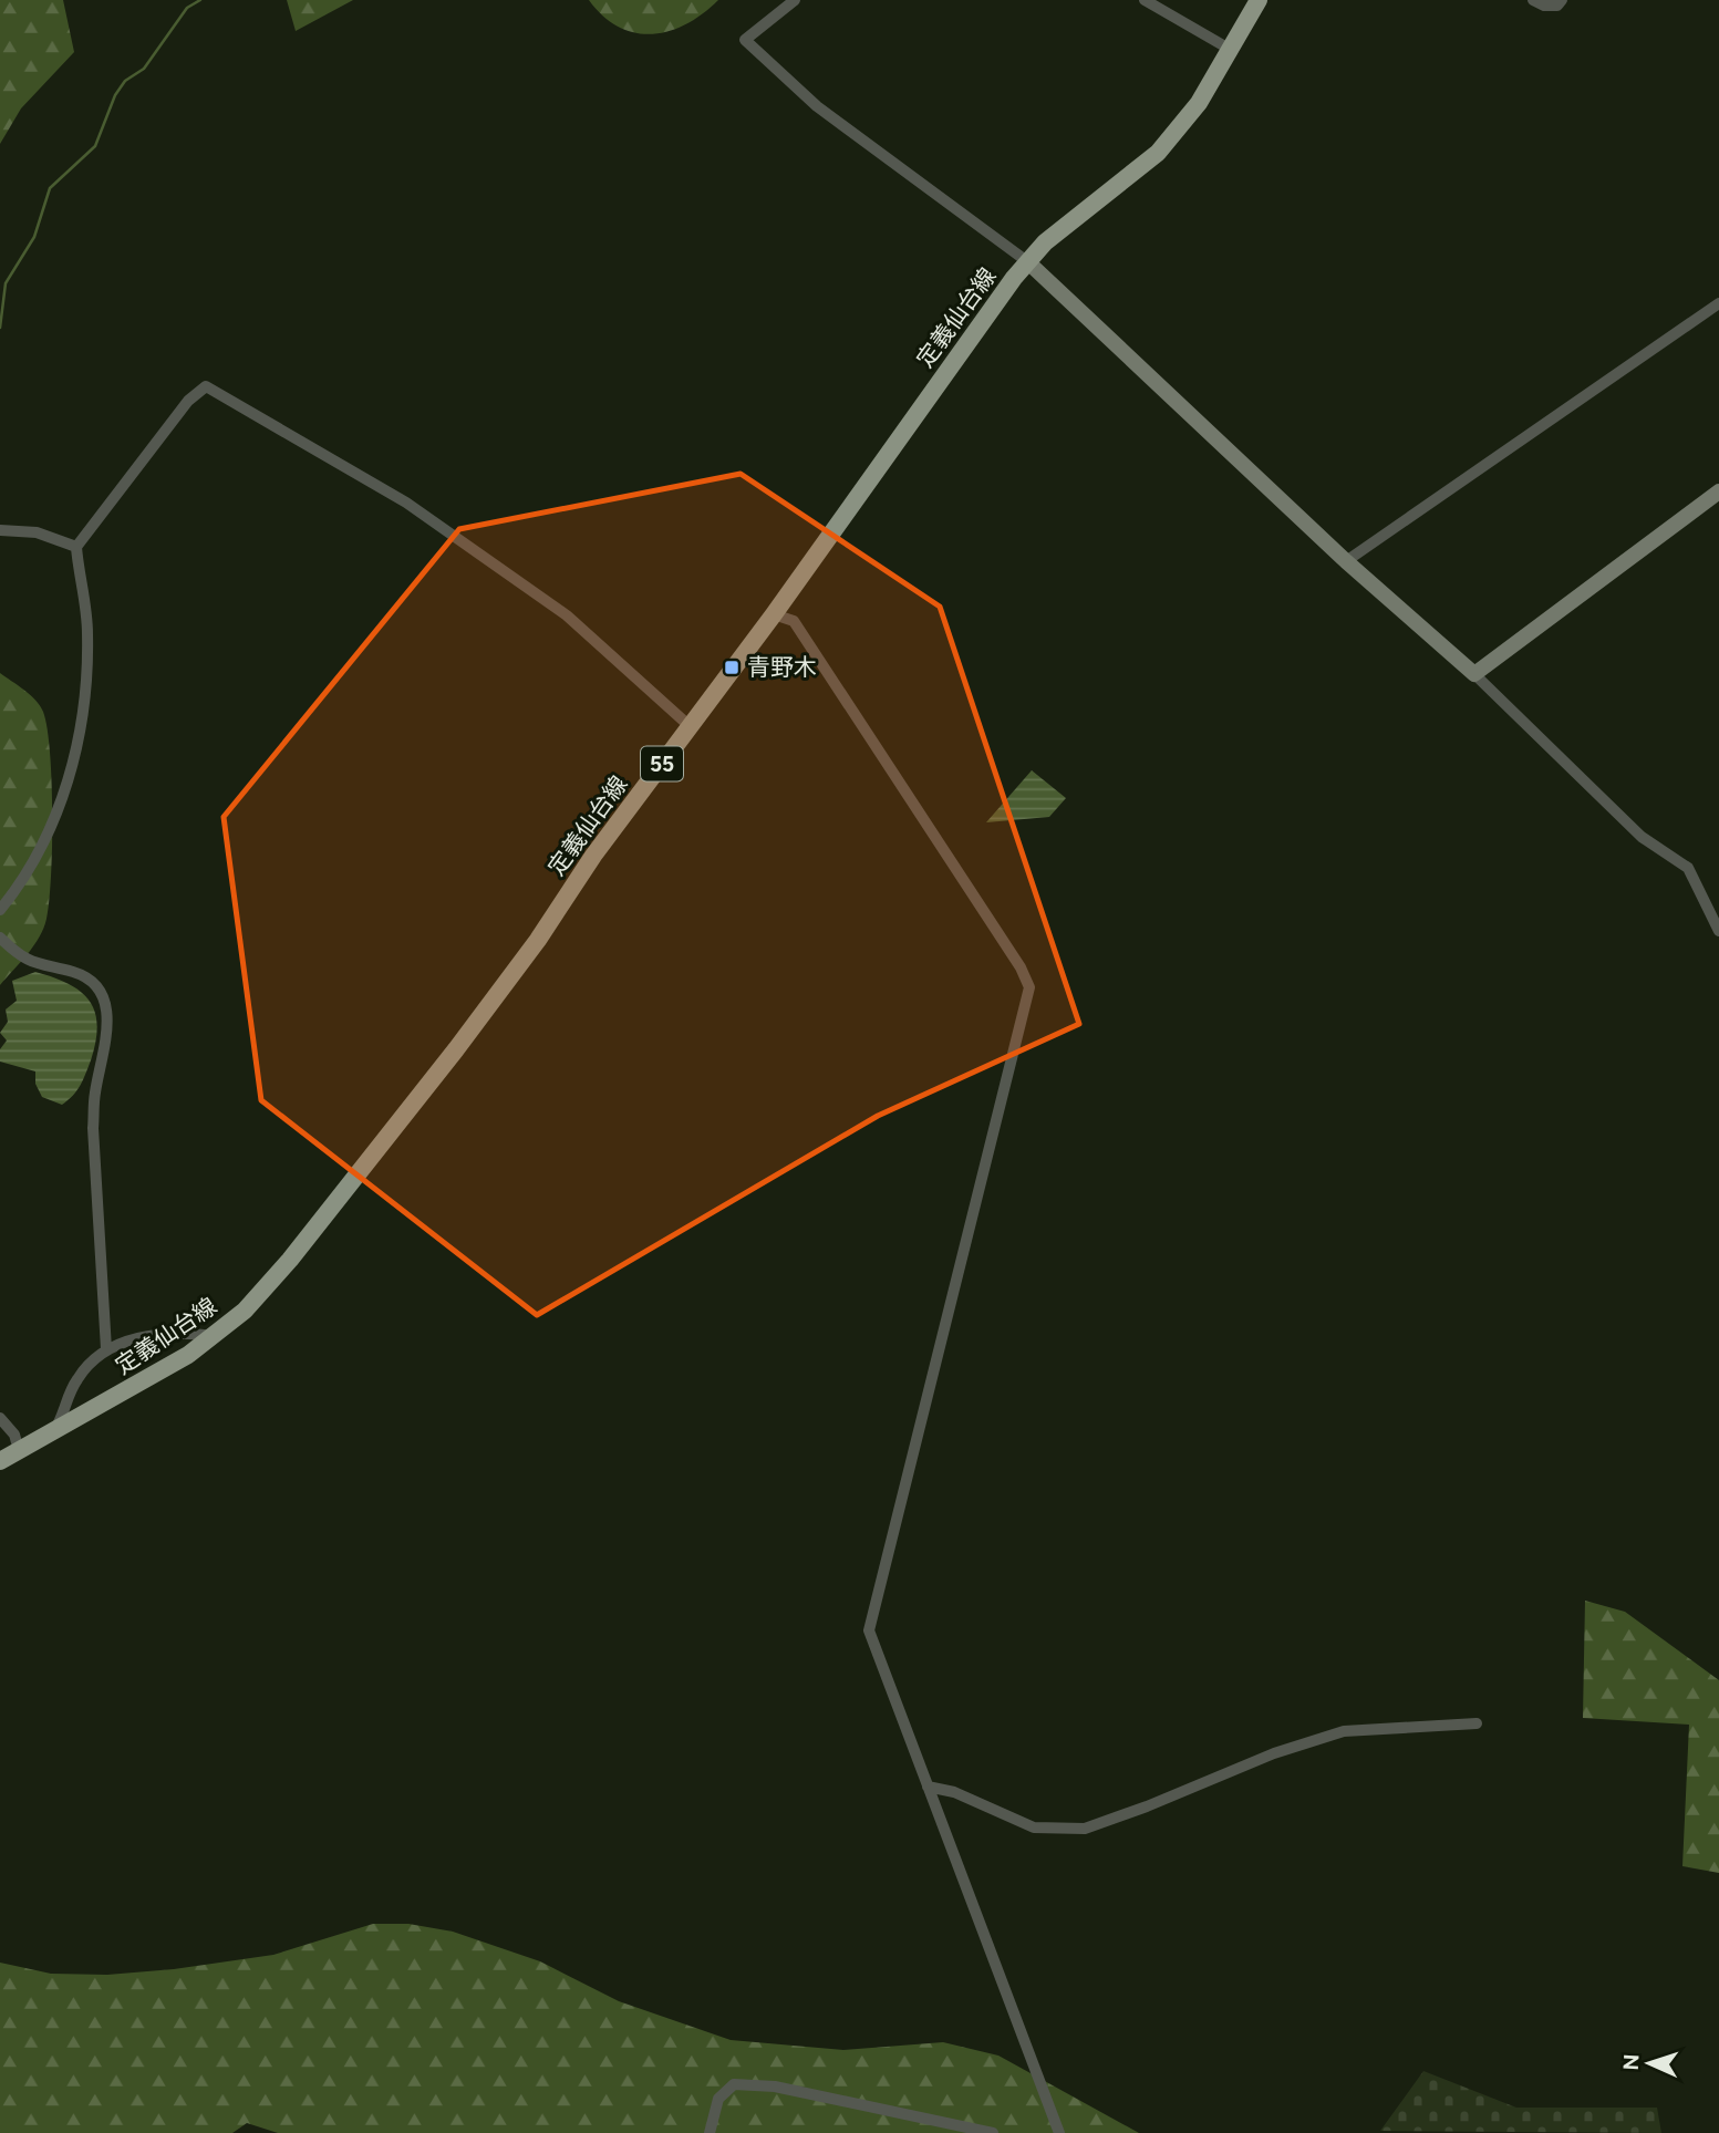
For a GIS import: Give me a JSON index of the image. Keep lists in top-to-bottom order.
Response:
{
  "streets": {
    "main road": ["定義仙台線", "55"]
  },
  "places": {
    "transit": ["青野木"]
  },
  "north": "left"
}
